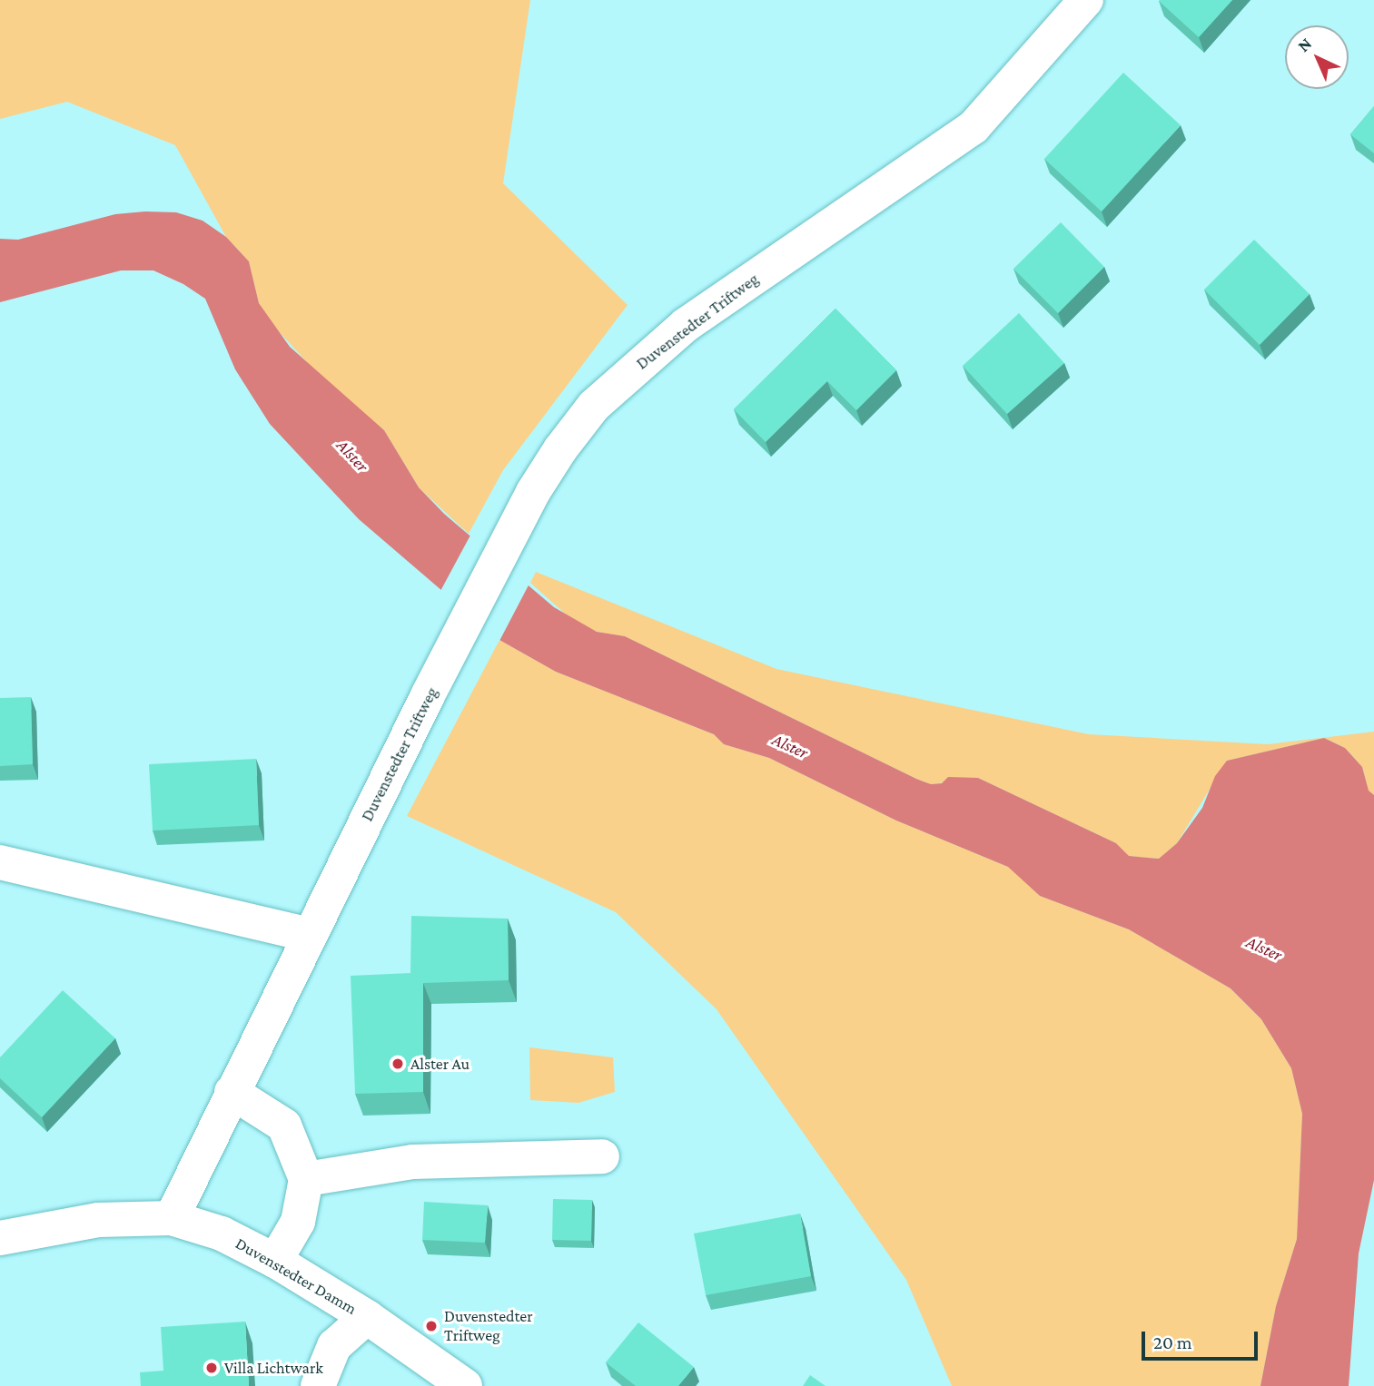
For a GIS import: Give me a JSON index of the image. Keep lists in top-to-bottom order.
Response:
{
  "streets": {
    "street": ["Duvenstedter Triftweg", "Duvenstedter Damm"]
  },
  "crossings": [
    ["Duvenstedter Triftweg", "Duvenstedter Damm"]
  ],
  "water": ["Alster"],
  "places": ["Alster Au", "Duvenstedter Triftweg", "Villa Lichtwark"],
  "scale_bar": "20 m",
  "north": "top left"
}
